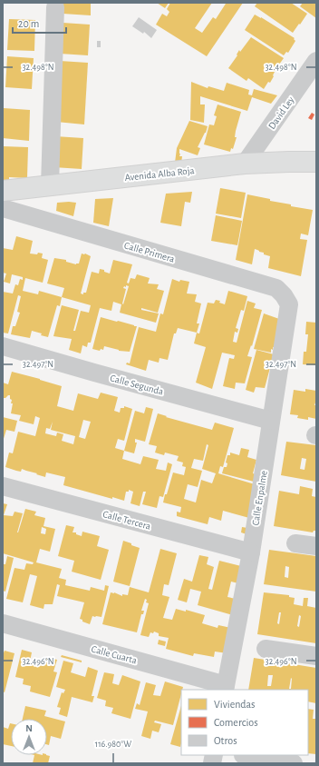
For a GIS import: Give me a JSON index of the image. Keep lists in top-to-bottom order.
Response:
{
  "streets": {
    "main road": ["Avenida Alba Roja"],
    "street": [
      "David Ley",
      "Calle Primera",
      "Calle Segunda",
      "Calle Enpalme",
      "Calle Tercera",
      "Calle Cuarta"
    ]
  },
  "crossings": [
    ["David Ley", "Avenida Alba Roja"],
    ["Calle Primera", "Calle Enpalme"],
    ["Calle Segunda", "Calle Enpalme"],
    ["Calle Enpalme", "Calle Tercera"],
    ["Calle Enpalme", "Calle Cuarta"]
  ],
  "legend": ["Viviendas", "Comercios", "Otros"],
  "scale_bar": "20 m",
  "north": "top",
  "coordinates": [
    "32.498°N",
    "32.497°N",
    "32.496°N",
    "116.980°W"
  ]
}
